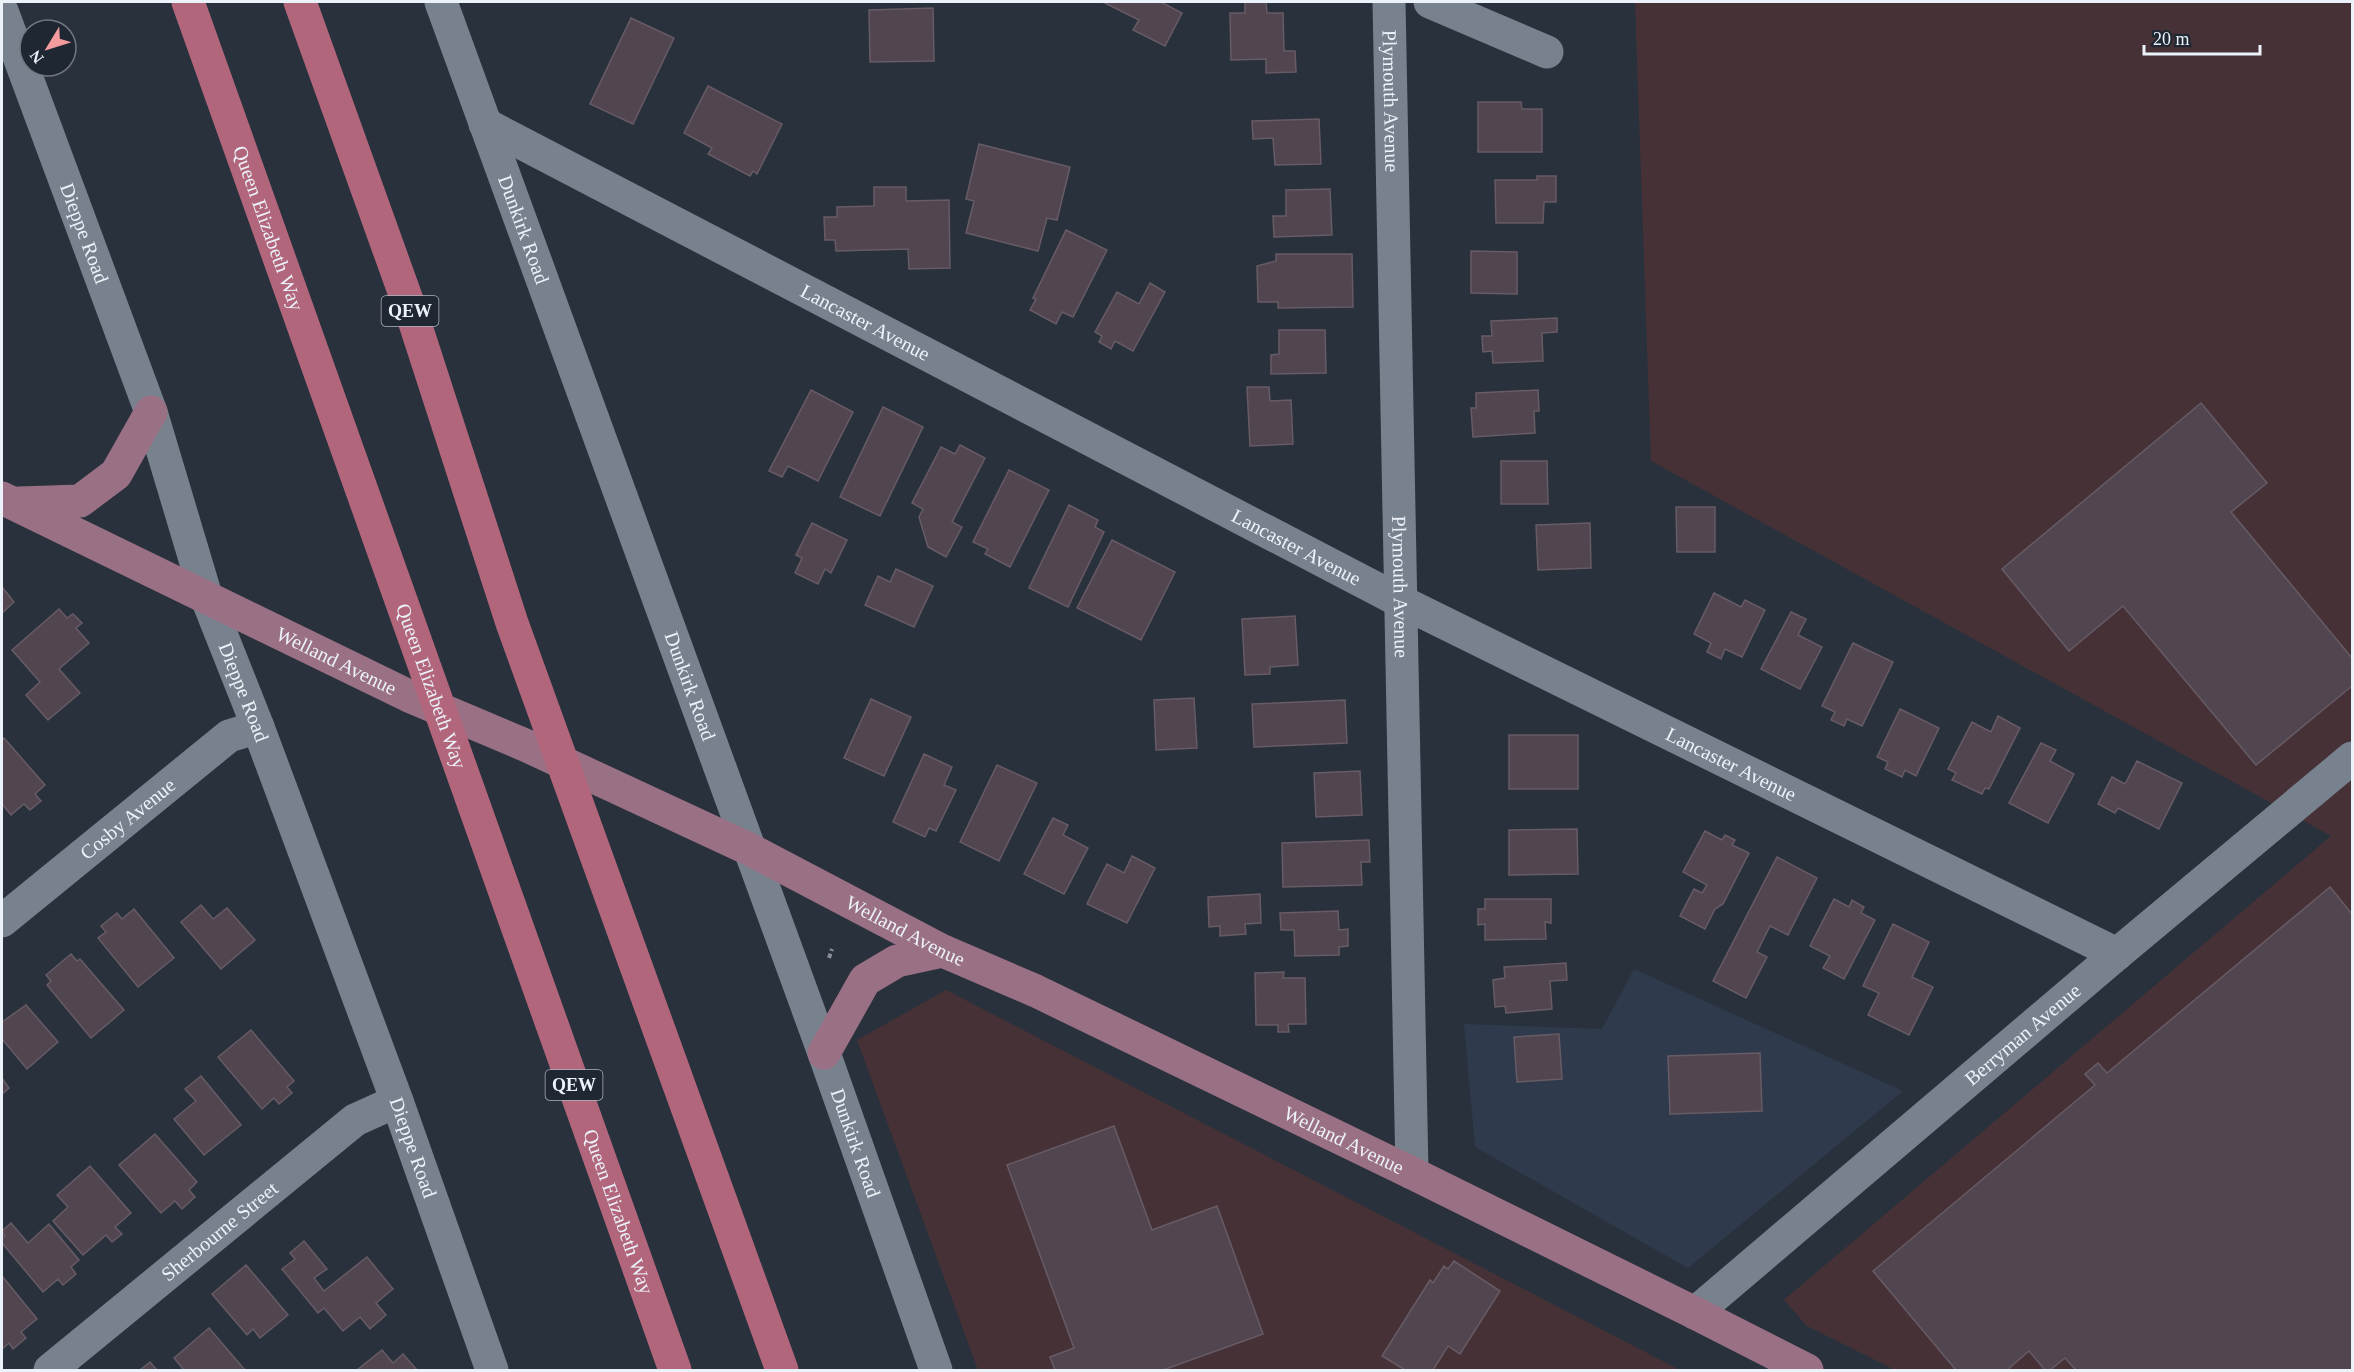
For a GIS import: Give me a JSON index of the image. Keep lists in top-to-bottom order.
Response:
{
  "streets": {
    "highway": ["Queen Elizabeth Way", "QEW"],
    "main road": ["Welland Avenue"],
    "street": [
      "Plymouth Avenue",
      "Dunkirk Road",
      "Dieppe Road",
      "Lancaster Avenue",
      "Cosby Avenue",
      "Berryman Avenue",
      "Sherbourne Street"
    ]
  },
  "crossings": [
    ["Plymouth Avenue", "Lancaster Avenue"],
    ["Plymouth Avenue", "Welland Avenue"],
    ["Dunkirk Road", "Lancaster Avenue"],
    ["Dunkirk Road", "Welland Avenue"],
    ["Dieppe Road", "Welland Avenue"],
    ["Dieppe Road", "Cosby Avenue"],
    ["Dieppe Road", "Sherbourne Street"],
    ["Lancaster Avenue", "Berryman Avenue"],
    ["Welland Avenue", "Berryman Avenue"]
  ],
  "scale_bar": "20 m",
  "north": "bottom left"
}
